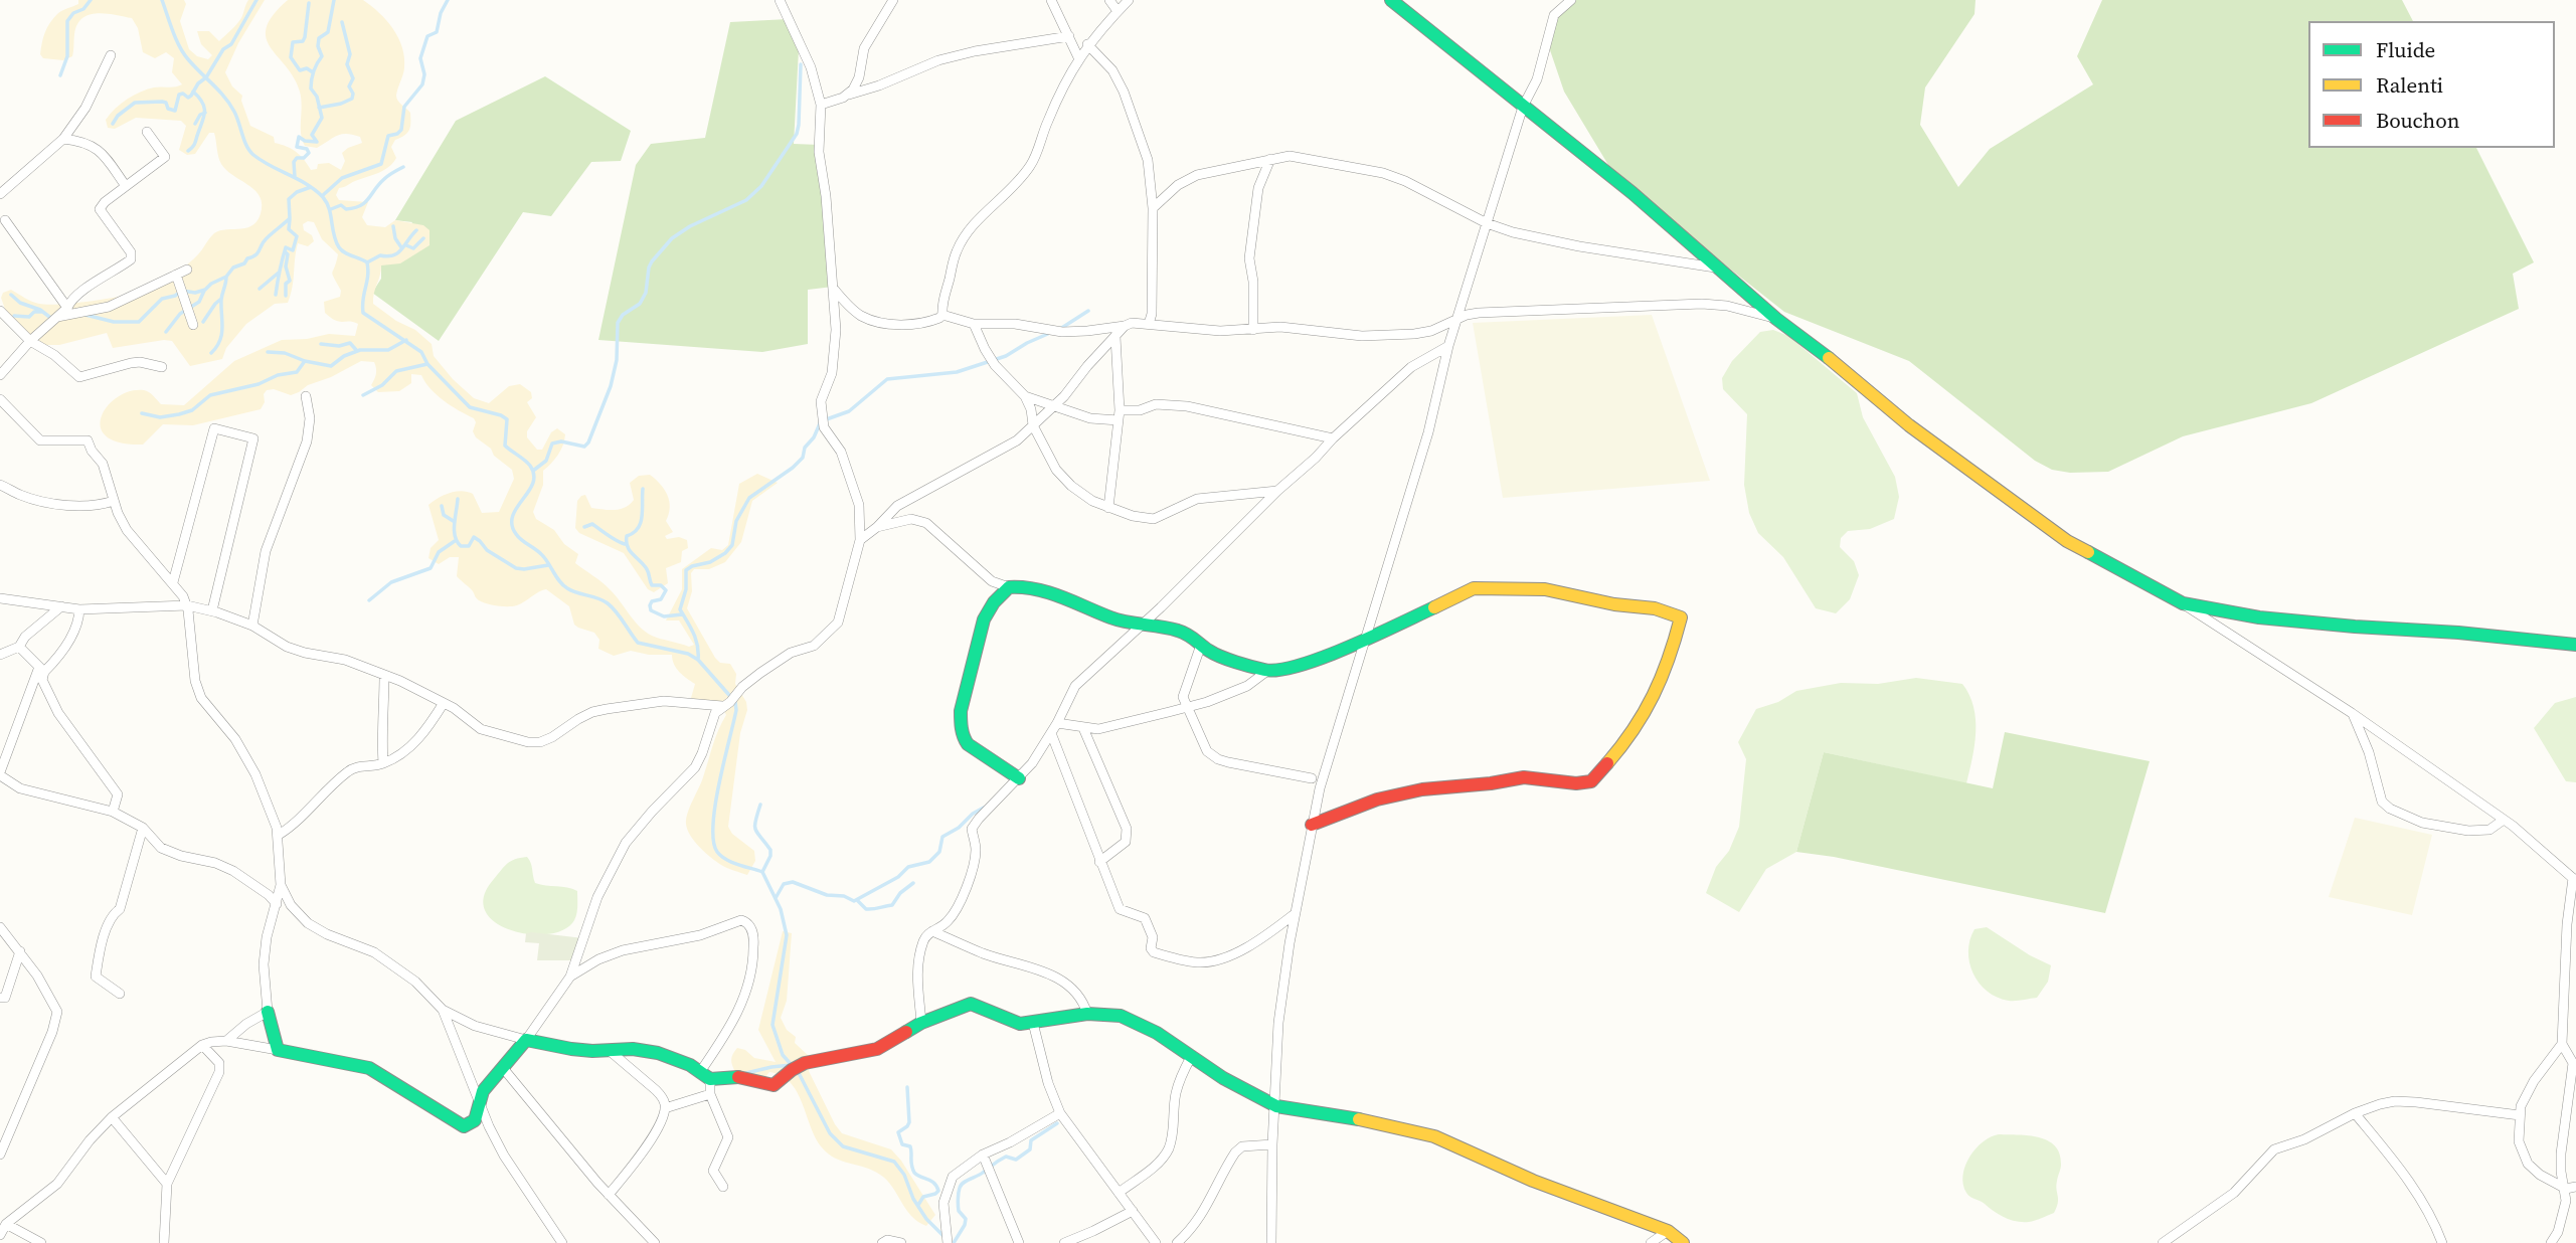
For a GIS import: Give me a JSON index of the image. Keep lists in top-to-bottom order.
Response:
{
  "legend": ["Fluide", "Ralenti", "Bouchon"]
}
